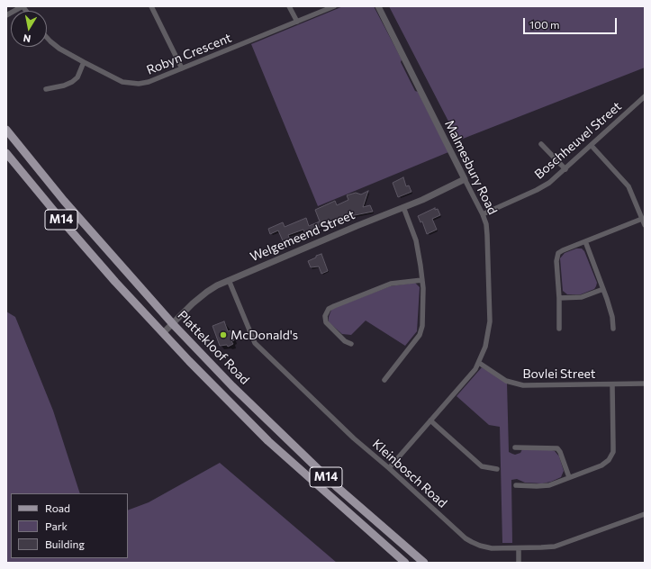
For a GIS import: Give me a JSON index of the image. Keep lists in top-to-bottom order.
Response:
{
  "streets": {
    "main road": ["M14", "Plattekloof Road"],
    "street": [
      "Robyn Crescent",
      "Boschheuvel Street",
      "Malmesbury Road",
      "Welgemeend Street",
      "Bovlei Street",
      "Kleinbosch Road"
    ]
  },
  "crossings": [
    ["Boschheuvel Street", "Malmesbury Road"],
    ["Malmesbury Road", "Welgemeend Street"],
    ["Malmesbury Road", "Bovlei Street"],
    ["Malmesbury Road", "Kleinbosch Road"],
    ["Welgemeend Street", "Plattekloof Road"],
    ["Welgemeend Street", "Kleinbosch Road"]
  ],
  "places": ["McDonald's"],
  "legend": ["Road", "Park", "Building"],
  "scale_bar": "100 m",
  "north": "bottom"
}
